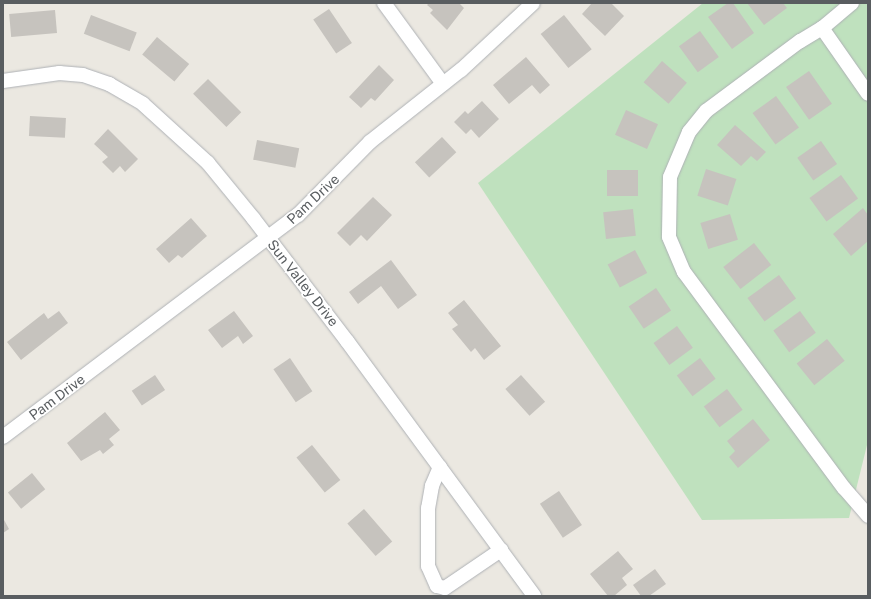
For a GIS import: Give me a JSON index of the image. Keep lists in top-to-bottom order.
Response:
{
  "streets": {
    "street": ["Pam Drive", "Sun Valley Drive"]
  },
  "crossings": [
    ["Pam Drive", "Sun Valley Drive"]
  ]
}
